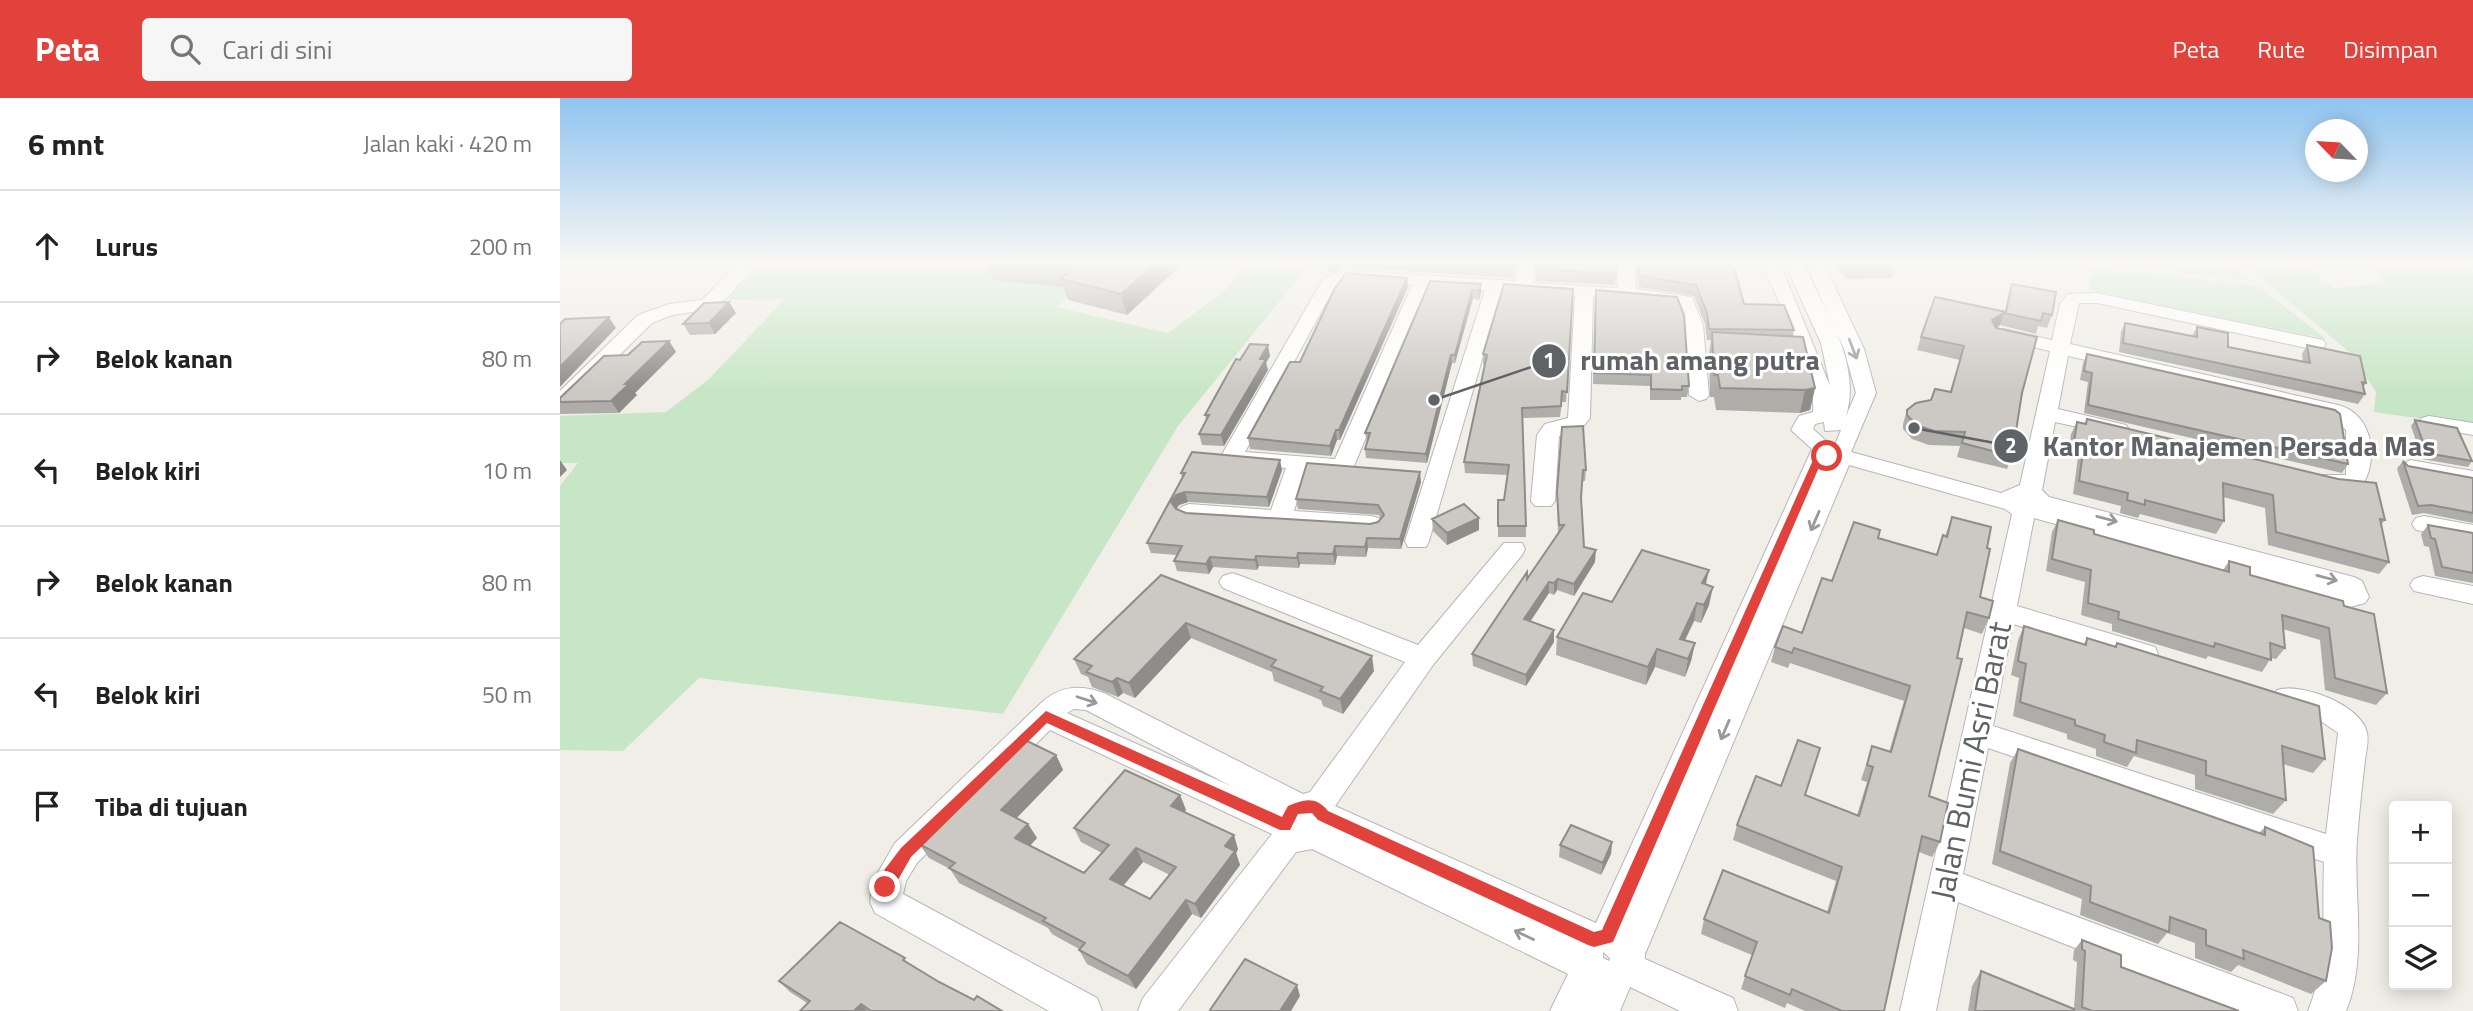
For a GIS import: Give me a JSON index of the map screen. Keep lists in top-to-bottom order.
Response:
{
  "streets": {
    "street": ["Jalan Bumi Asri Barat"]
  },
  "places": ["rumah amang putra", "Kantor Manajemen Persada Mas"],
  "north": "top left",
  "page": {
    "header": "Peta",
    "search": "Cari di sini",
    "nav": ["Peta", "Rute", "Disimpan"],
    "heading": ["6 mnt", "Jalan kaki · 420 m"],
    "list": [
      ["Lurus", "200 m"],
      ["Belok kanan", "80 m"],
      ["Belok kiri", "10 m"],
      ["Belok kanan", "80 m"],
      ["Belok kiri", "50 m"],
      "Tiba di tujuan"
    ],
    "map_buttons": ["+", "−"]
  }
}
